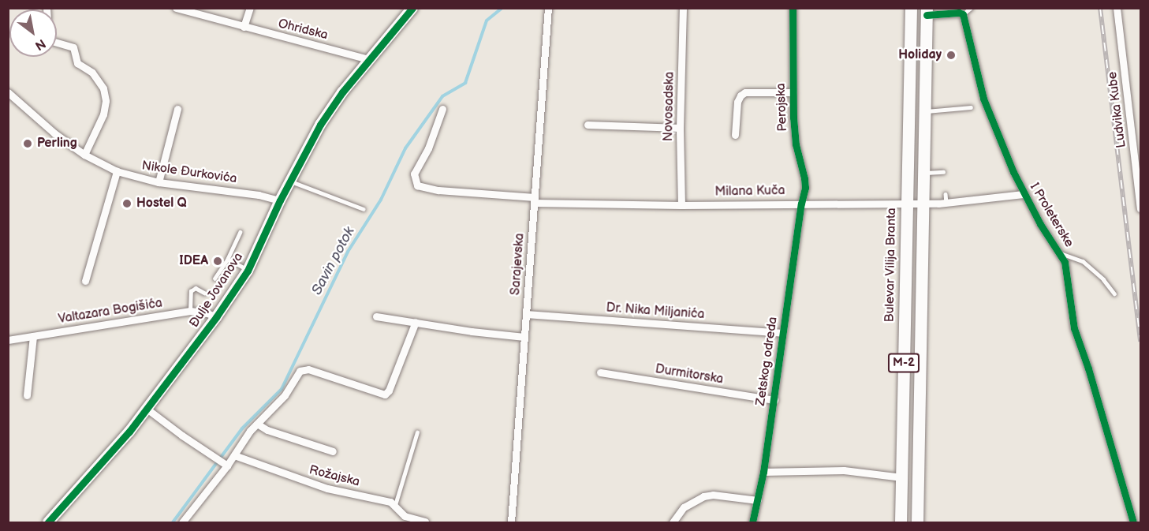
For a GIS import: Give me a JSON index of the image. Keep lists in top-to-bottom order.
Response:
{
  "streets": {
    "main road": ["Bulevar Vilija Branta", "M-2"],
    "street": [
      "Ohridska",
      "Novosadska",
      "Perojska",
      "Ludvika Kube",
      "Nikole Đurkovića",
      "Milana Kuča",
      "I Proleterske",
      "Sarajevska",
      "Đulje Jovanova",
      "Valtazara Bogišića",
      "Dr. Nika Miljanića",
      "Zetskog odreda",
      "Durmitorska",
      "Rožajska"
    ]
  },
  "crossings": [
    ["Ohridska", "Đulje Jovanova"],
    ["Novosadska", "Milana Kuča"],
    ["Perojska", "Milana Kuča"],
    ["Perojska", "Zetskog odreda"],
    ["Nikole Đurkovića", "Đulje Jovanova"],
    ["Milana Kuča", "I Proleterske"],
    ["Milana Kuča", "Sarajevska"],
    ["Milana Kuča", "Bulevar Vilija Branta"],
    ["Milana Kuča", "Zetskog odreda"],
    ["Milana Kuča", "M-2"],
    ["Sarajevska", "Dr. Nika Miljanića"],
    ["Đulje Jovanova", "Valtazara Bogišića"],
    ["Dr. Nika Miljanića", "Zetskog odreda"],
    ["Zetskog odreda", "Durmitorska"]
  ],
  "water": ["Savin potok"],
  "places": [
    "Holiday",
    "Perling",
    "Hostel Q",
    "IDEA"
  ],
  "north": "bottom right"
}
